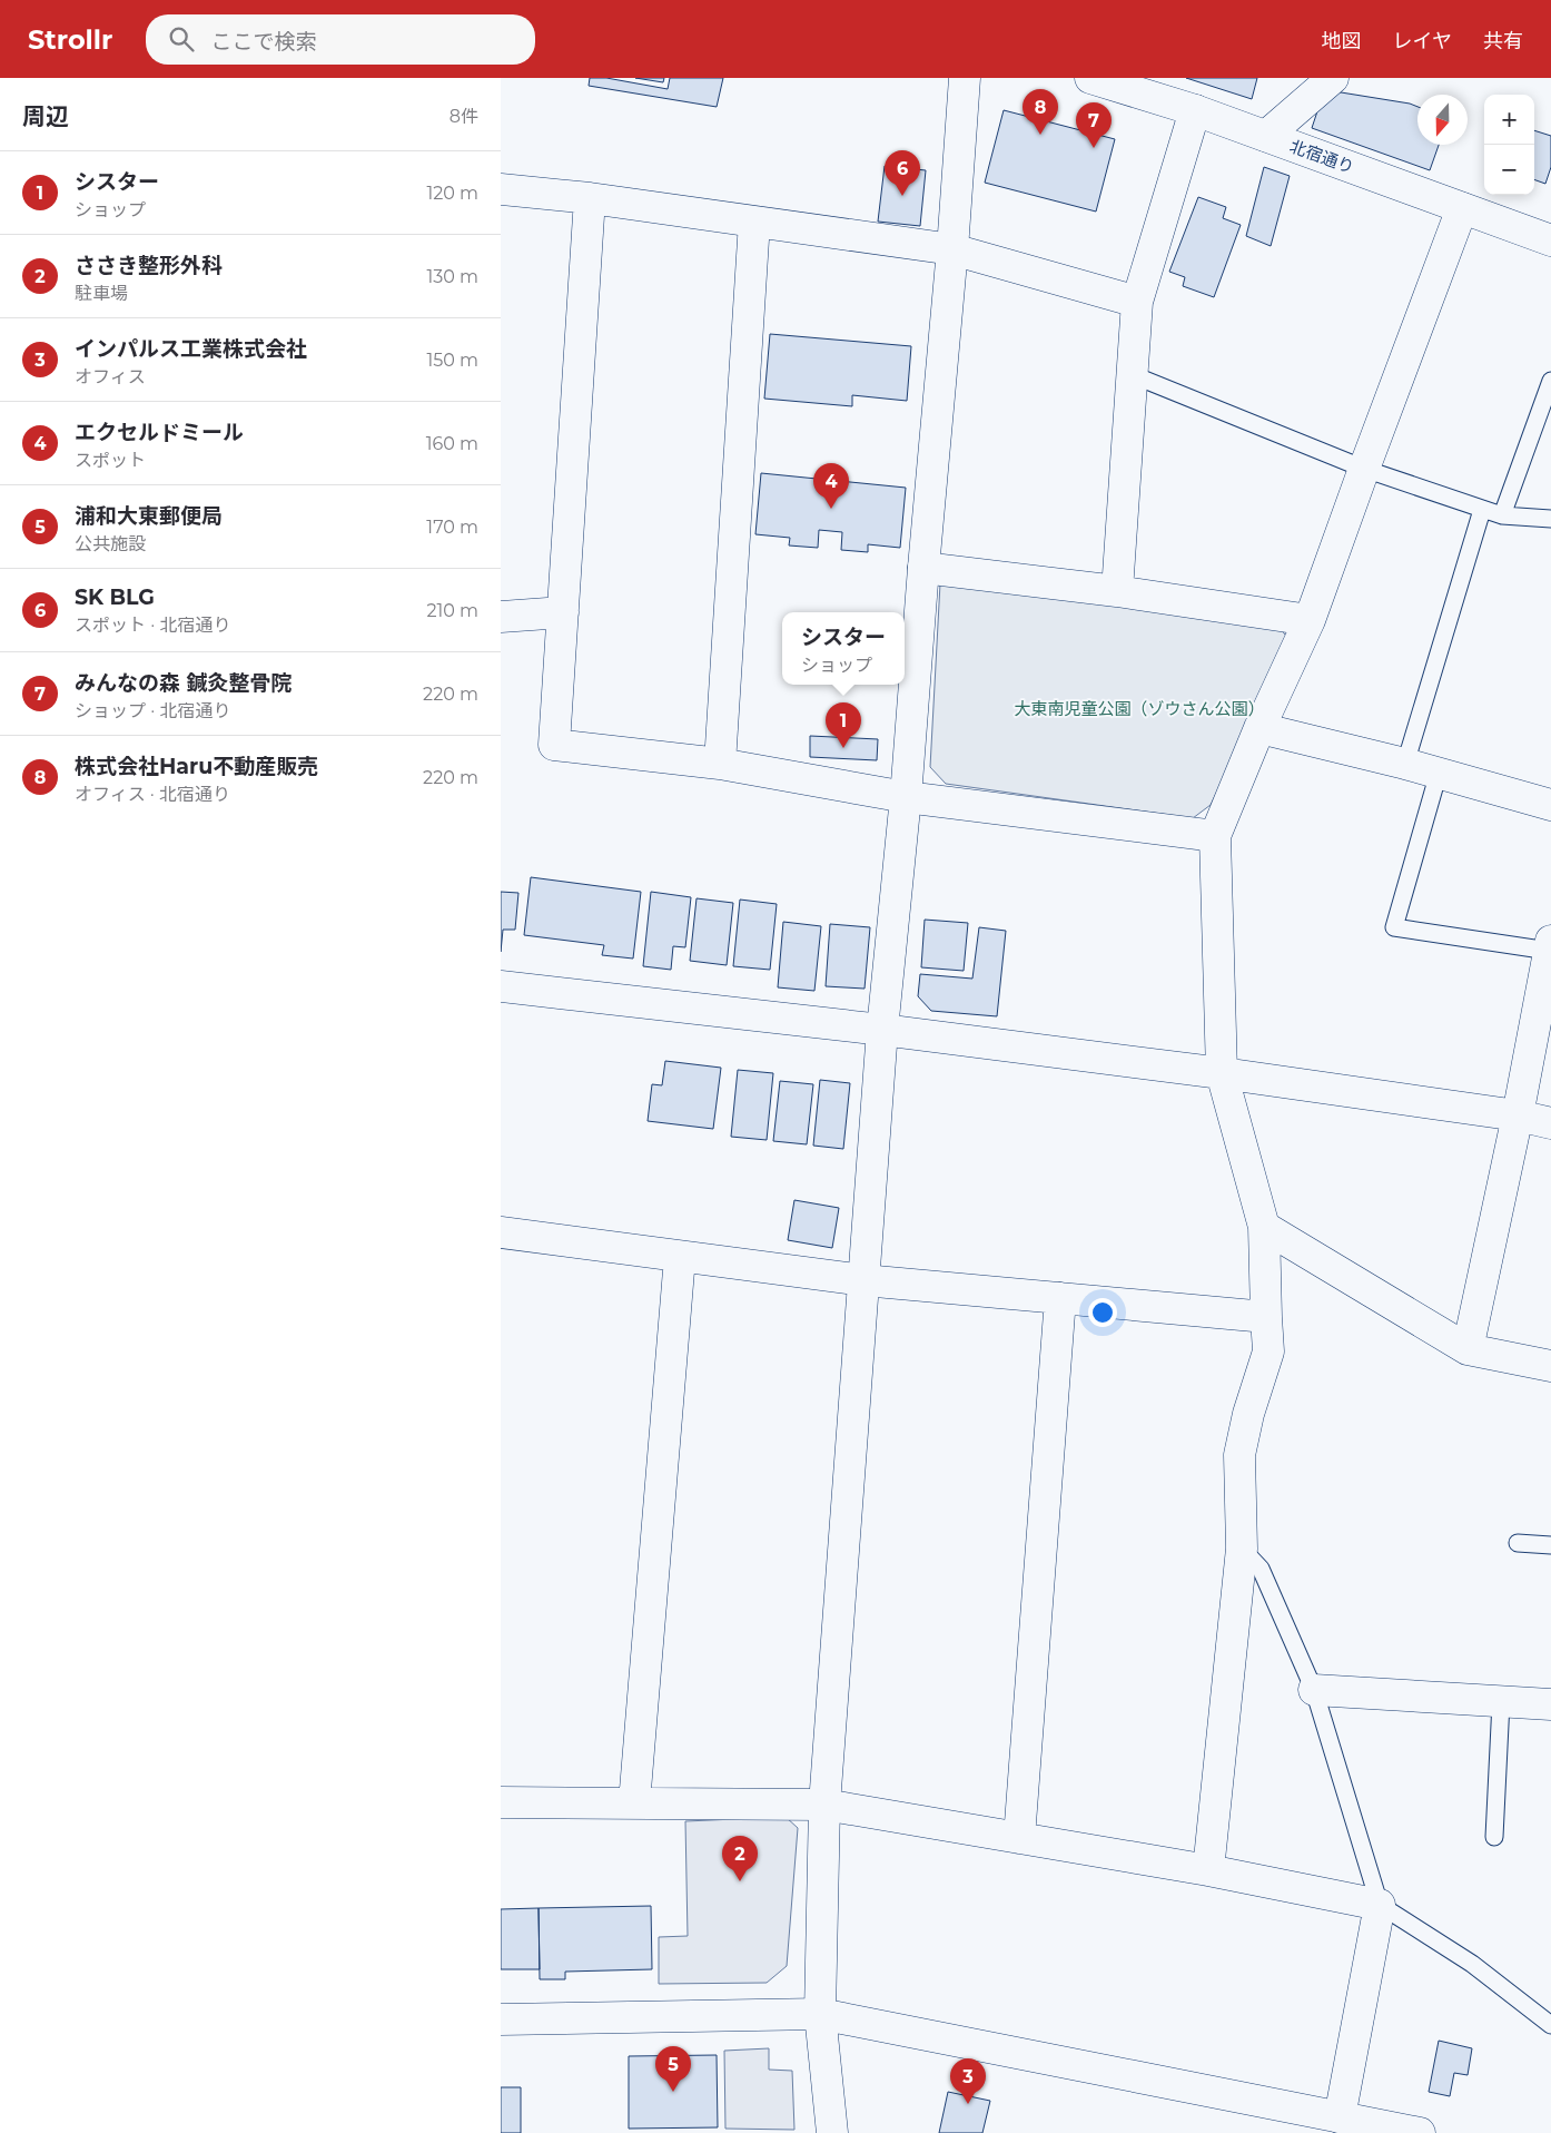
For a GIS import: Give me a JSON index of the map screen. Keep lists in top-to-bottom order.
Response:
{
  "streets": {
    "street": ["北宿通り"]
  },
  "parks": ["大東南児童公園（ゾウさん公園）"],
  "north": "bottom",
  "page": {
    "header": "Strollr",
    "search": "ここで検索",
    "nav": ["地図", "レイヤ", "共有"],
    "heading": ["周辺", "8件"],
    "pins": [
      "8",
      "7",
      "6",
      "4",
      "1",
      "2",
      "5",
      "3"
    ],
    "map_buttons": ["+", "−"],
    "list": [
      {
        "mark": "1",
        "name": "シスター",
        "note": "ショップ",
        "value": "120 m"
      },
      {
        "mark": "2",
        "name": "ささき整形外科",
        "note": "駐車場",
        "value": "130 m"
      },
      {
        "mark": "3",
        "name": "インパルス工業株式会社",
        "note": "オフィス",
        "value": "150 m"
      },
      {
        "mark": "4",
        "name": "エクセルドミール",
        "note": "スポット",
        "value": "160 m"
      },
      {
        "mark": "5",
        "name": "浦和大東郵便局",
        "note": "公共施設",
        "value": "170 m"
      },
      {
        "mark": "6",
        "name": "SK BLG",
        "note": "スポット · 北宿通り",
        "value": "210 m"
      },
      {
        "mark": "7",
        "name": "みんなの森 鍼灸整骨院",
        "note": "ショップ · 北宿通り",
        "value": "220 m"
      },
      {
        "mark": "8",
        "name": "株式会社Haru不動産販売",
        "note": "オフィス · 北宿通り",
        "value": "220 m"
      }
    ],
    "popup": ["シスター", "ショップ"]
  }
}
